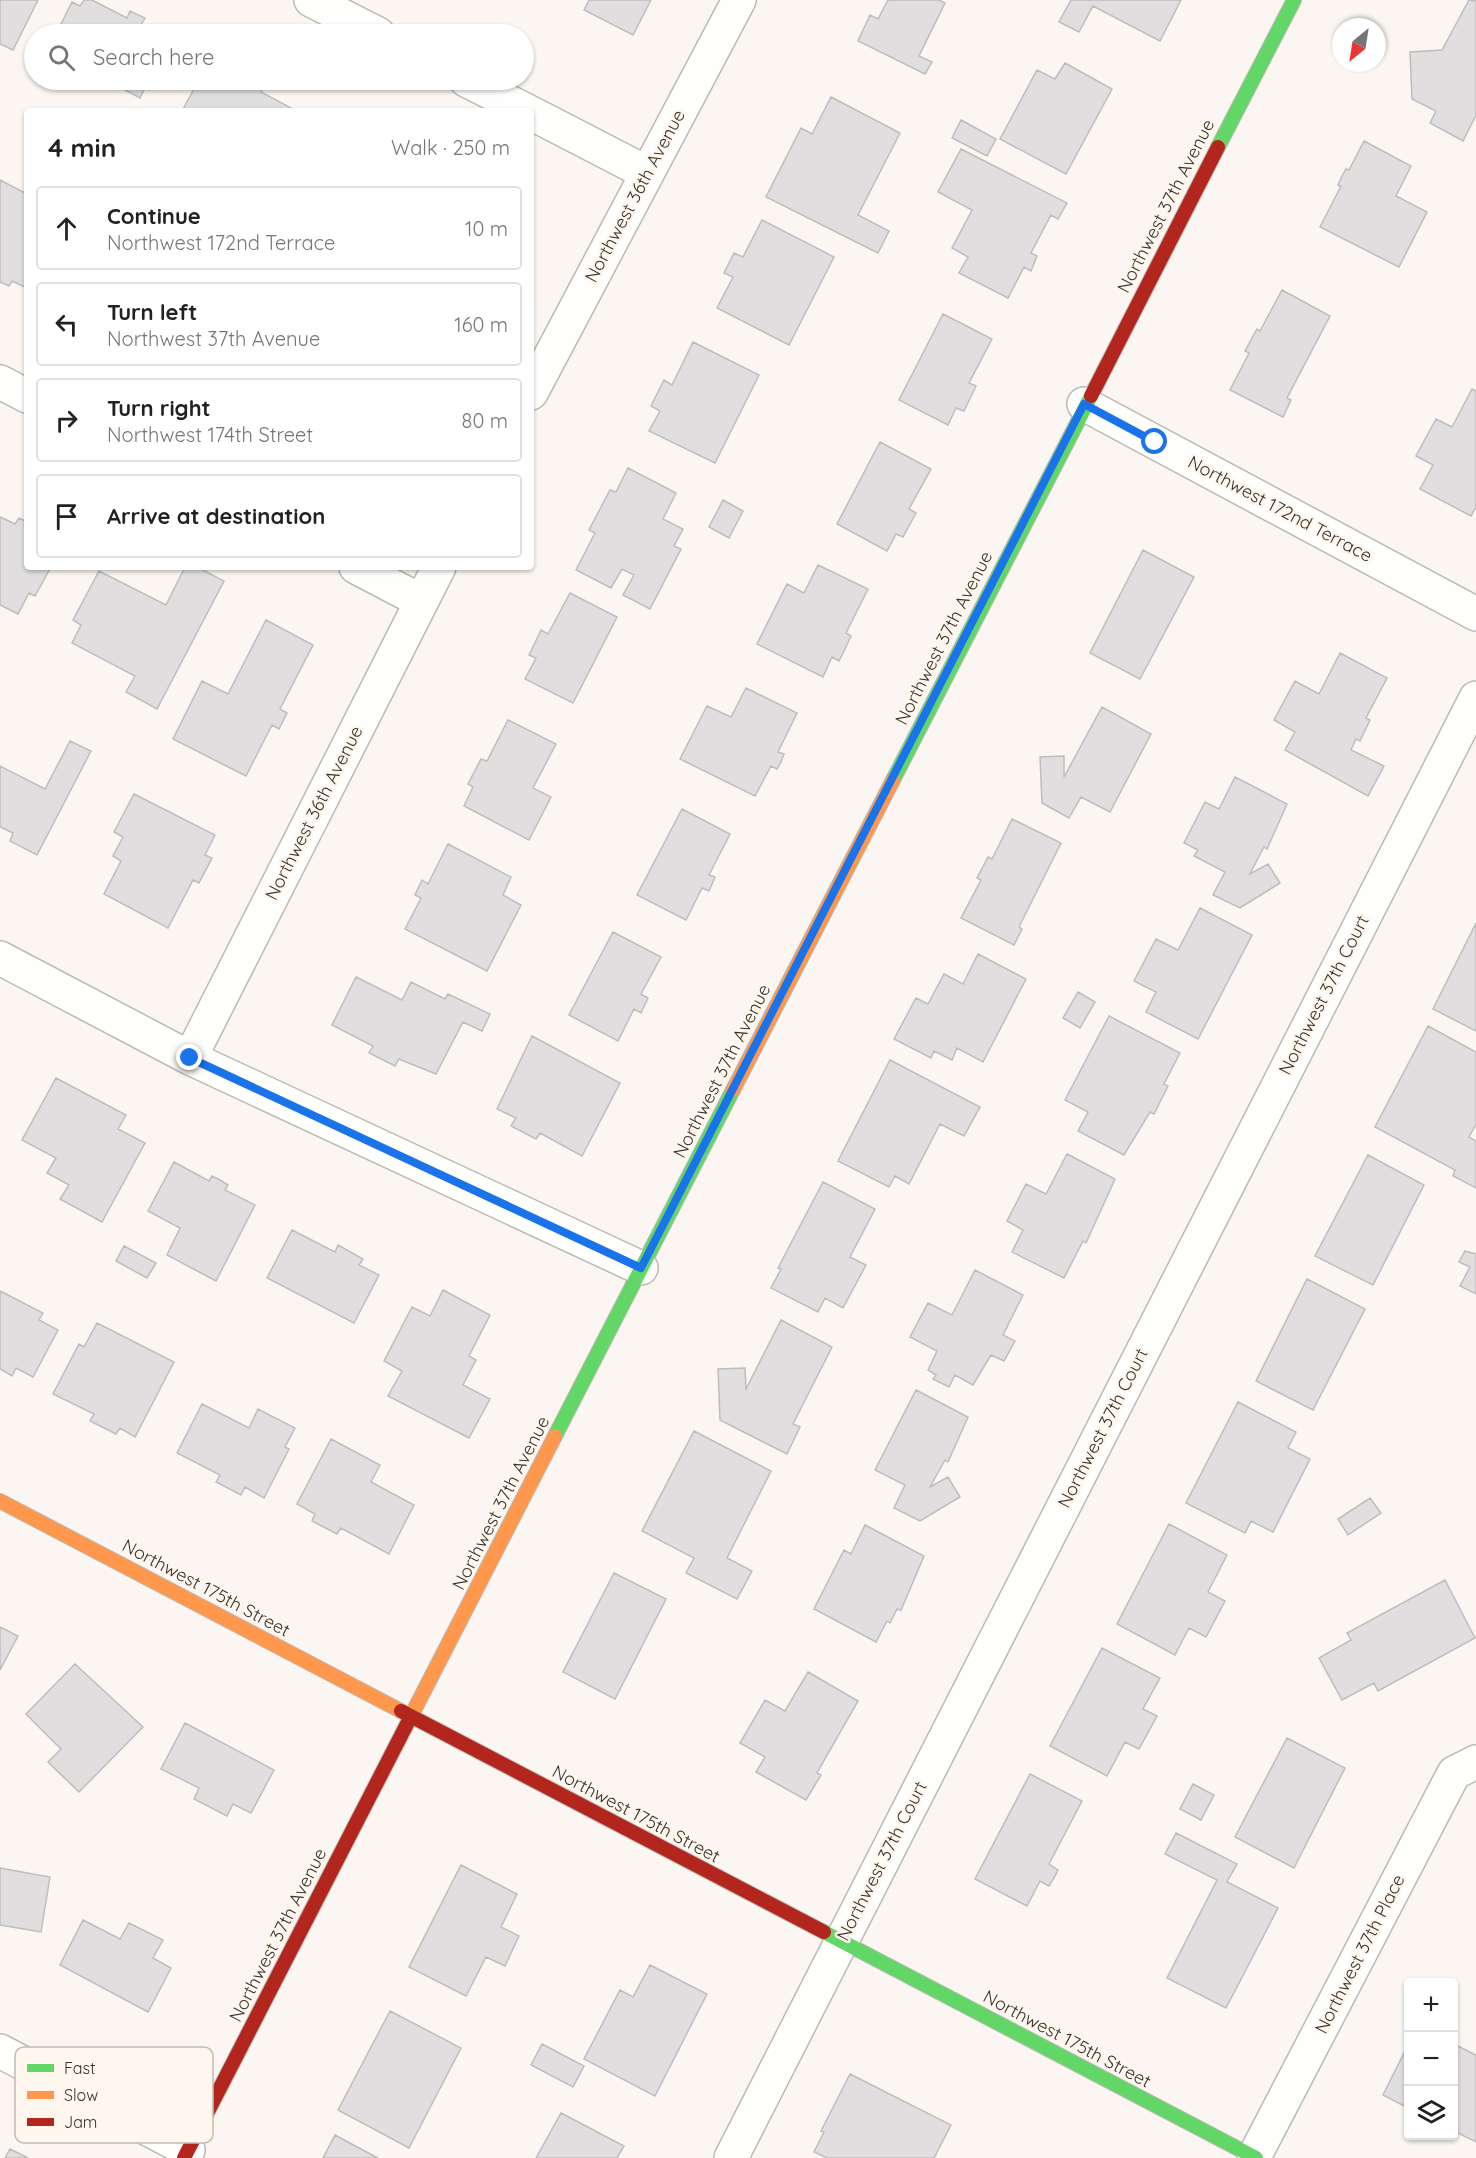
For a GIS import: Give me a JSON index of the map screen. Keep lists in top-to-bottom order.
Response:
{
  "streets": {
    "main road": ["Northwest 37th Avenue", "Northwest 175th Street"],
    "street": [
      "Northwest 36th Avenue",
      "Northwest 172nd Terrace",
      "Northwest 37th Court",
      "Northwest 37th Place"
    ]
  },
  "crossings": [
    ["Northwest 37th Avenue", "Northwest 172nd Terrace"],
    ["Northwest 37th Avenue", "Northwest 175th Street"],
    ["Northwest 37th Court", "Northwest 175th Street"],
    ["Northwest 175th Street", "Northwest 37th Place"]
  ],
  "legend": ["Fast", "Slow", "Jam"],
  "north": "bottom left",
  "page": {
    "search": "Search here",
    "heading": ["4 min", "Walk · 250 m"],
    "list": [
      ["Continue", "Northwest 172nd Terrace", "10 m"],
      ["Turn left", "Northwest 37th Avenue", "160 m"],
      ["Turn right", "Northwest 174th Street", "80 m"],
      "Arrive at destination"
    ],
    "map_buttons": ["+", "−"]
  }
}
